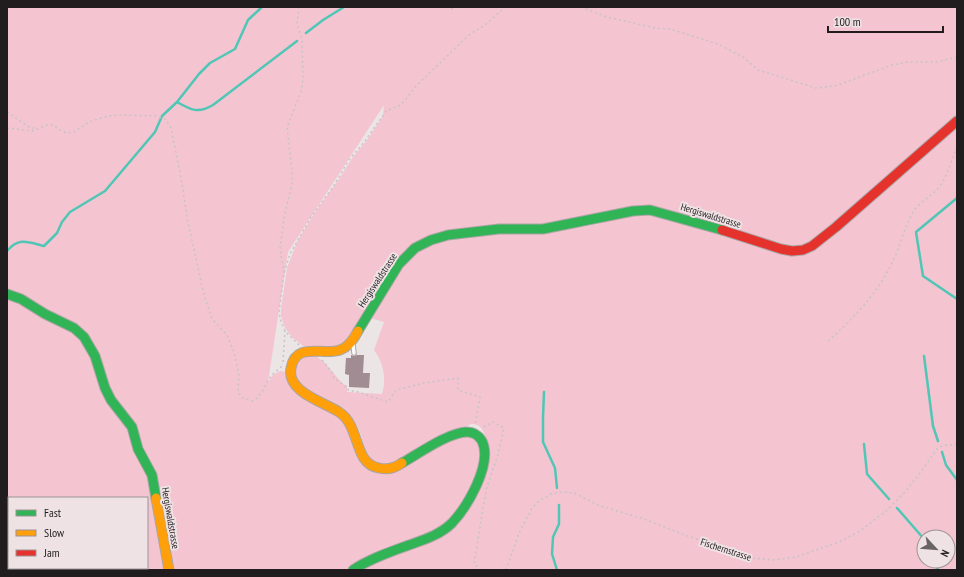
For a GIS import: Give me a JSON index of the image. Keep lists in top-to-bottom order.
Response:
{
  "streets": {
    "street": ["Hergiswaldstrasse"],
    "path": ["Fischernstrasse"]
  },
  "legend": ["Fast", "Slow", "Jam"],
  "scale_bar": "100 m",
  "north": "bottom right"
}
